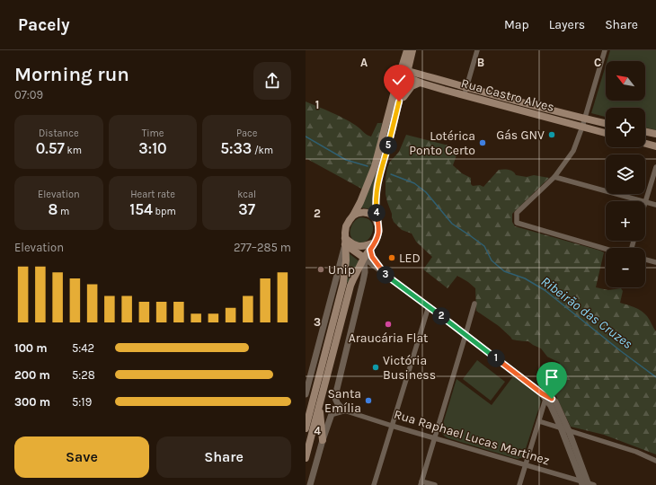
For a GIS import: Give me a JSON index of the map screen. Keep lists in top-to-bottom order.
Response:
{
  "streets": {
    "main road": ["Rua Castro Alves"],
    "street": ["Rua Raphael Lucas Martinez"]
  },
  "water": ["Ribeirão das Cruzes"],
  "places": [
    "Gás GNV",
    "Lotérica Ponto Certo",
    "LED",
    "Unip",
    "Araucária Flat",
    "Victória Business",
    "Santa Emília"
  ],
  "north": "top left",
  "page": {
    "header": "Pacely",
    "nav": ["Map", "Layers", "Share"],
    "heading": ["Morning run", "07:09"],
    "map_buttons": ["+", "−"],
    "stats": [
      ["Distance", "0.57 km"],
      ["Time", "3:10"],
      ["Pace", "5:33 /km"],
      ["Elevation", "8 m"],
      ["Heart rate", "154 bpm"],
      ["kcal", "37"]
    ],
    "pins": [
      "5",
      "4",
      "3",
      "2",
      "1"
    ],
    "chart": ["Elevation", "277–285 m"],
    "list": [
      {
        "name": "100 m",
        "note": "5:42"
      },
      {
        "name": "200 m",
        "note": "5:28"
      },
      {
        "name": "300 m",
        "note": "5:19"
      }
    ],
    "buttons": ["Save", "Share"]
  },
  "grid": {
    "columns": ["A", "B", "C"],
    "rows": [
      "1",
      "2",
      "3",
      "4"
    ]
  }
}
